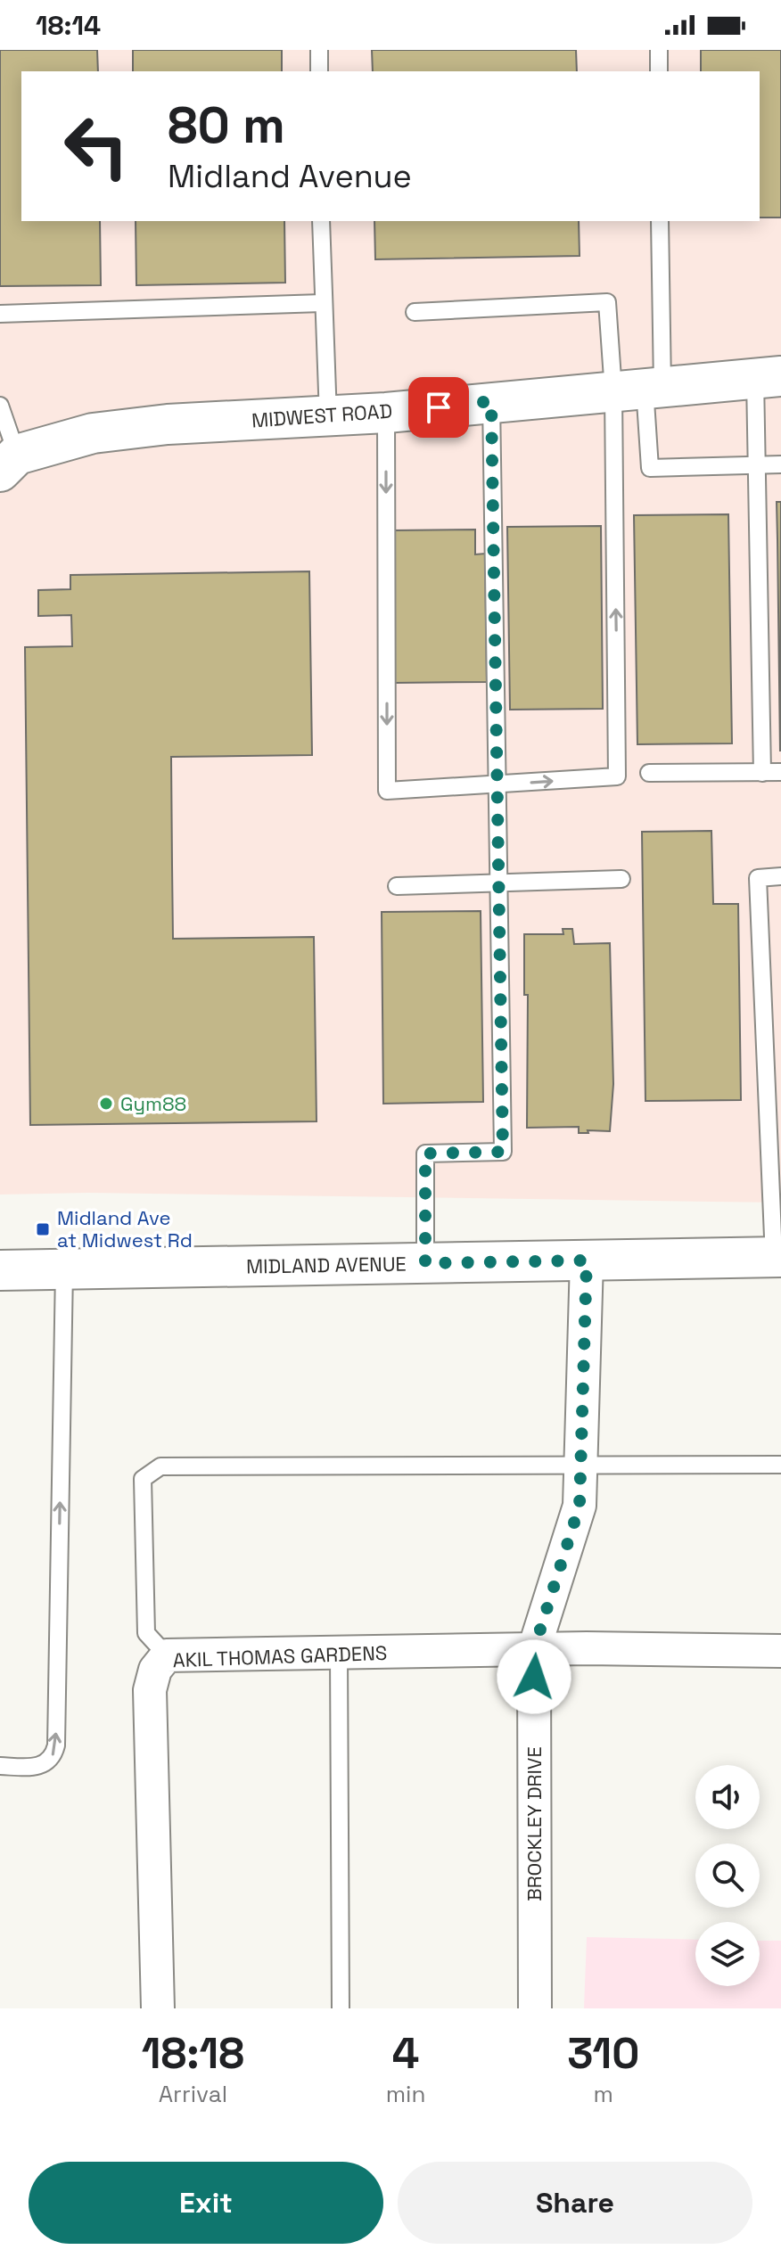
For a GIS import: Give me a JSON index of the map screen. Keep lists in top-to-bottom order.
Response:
{
  "streets": {
    "main road": ["MIDWEST ROAD", "MIDLAND AVENUE"],
    "street": ["AKIL THOMAS GARDENS", "BROCKLEY DRIVE"]
  },
  "crossings": [
    ["MIDLAND AVENUE", "BROCKLEY DRIVE"],
    ["AKIL THOMAS GARDENS", "BROCKLEY DRIVE"]
  ],
  "places": {
    "other": ["Gym88"],
    "transit": ["Midland Ave at Midwest Rd"]
  },
  "page": {
    "status": "18:14",
    "turn": ["80 m", "Midland Avenue"],
    "eta": [
      "18:18",
      "Arrival",
      "4",
      "min",
      "310",
      "m"
    ],
    "buttons": ["Exit", "Share"]
  }
}
